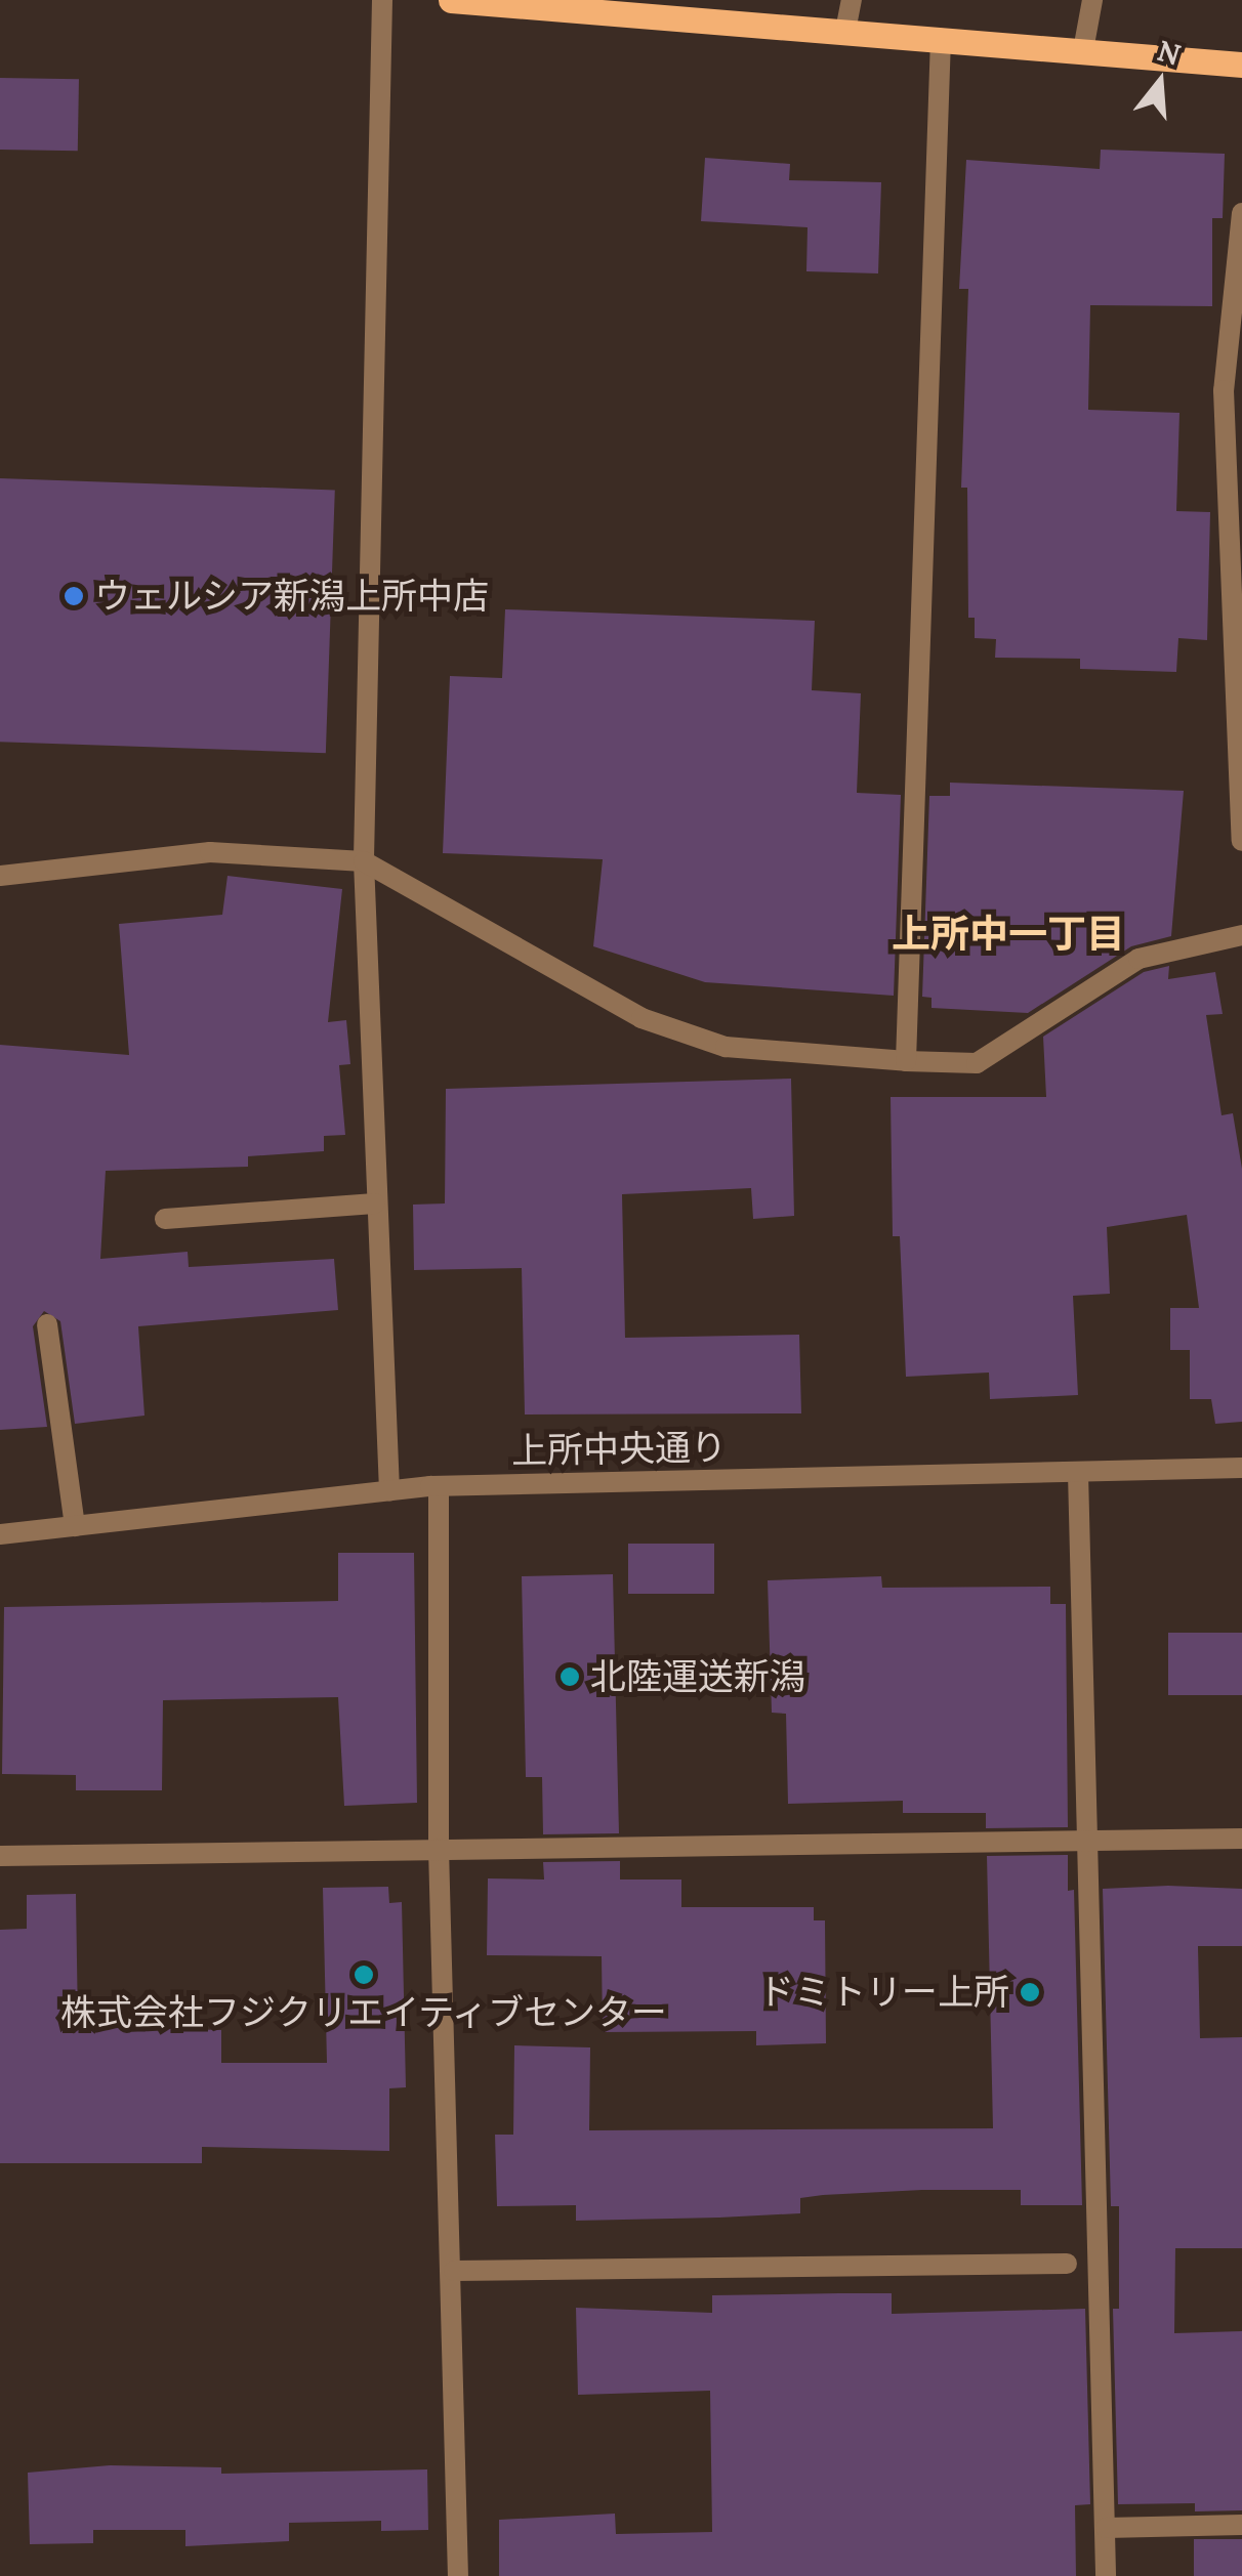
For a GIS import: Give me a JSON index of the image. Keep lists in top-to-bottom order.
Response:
{
  "streets": {
    "street": ["上所中央通り"]
  },
  "districts": ["上所中一丁目"],
  "places": [
    "ウェルシア新潟上所中店",
    "北陸運送新潟",
    "株式会社フジクリエイティブセンター",
    "ドミトリー上所"
  ],
  "north": "top"
}
